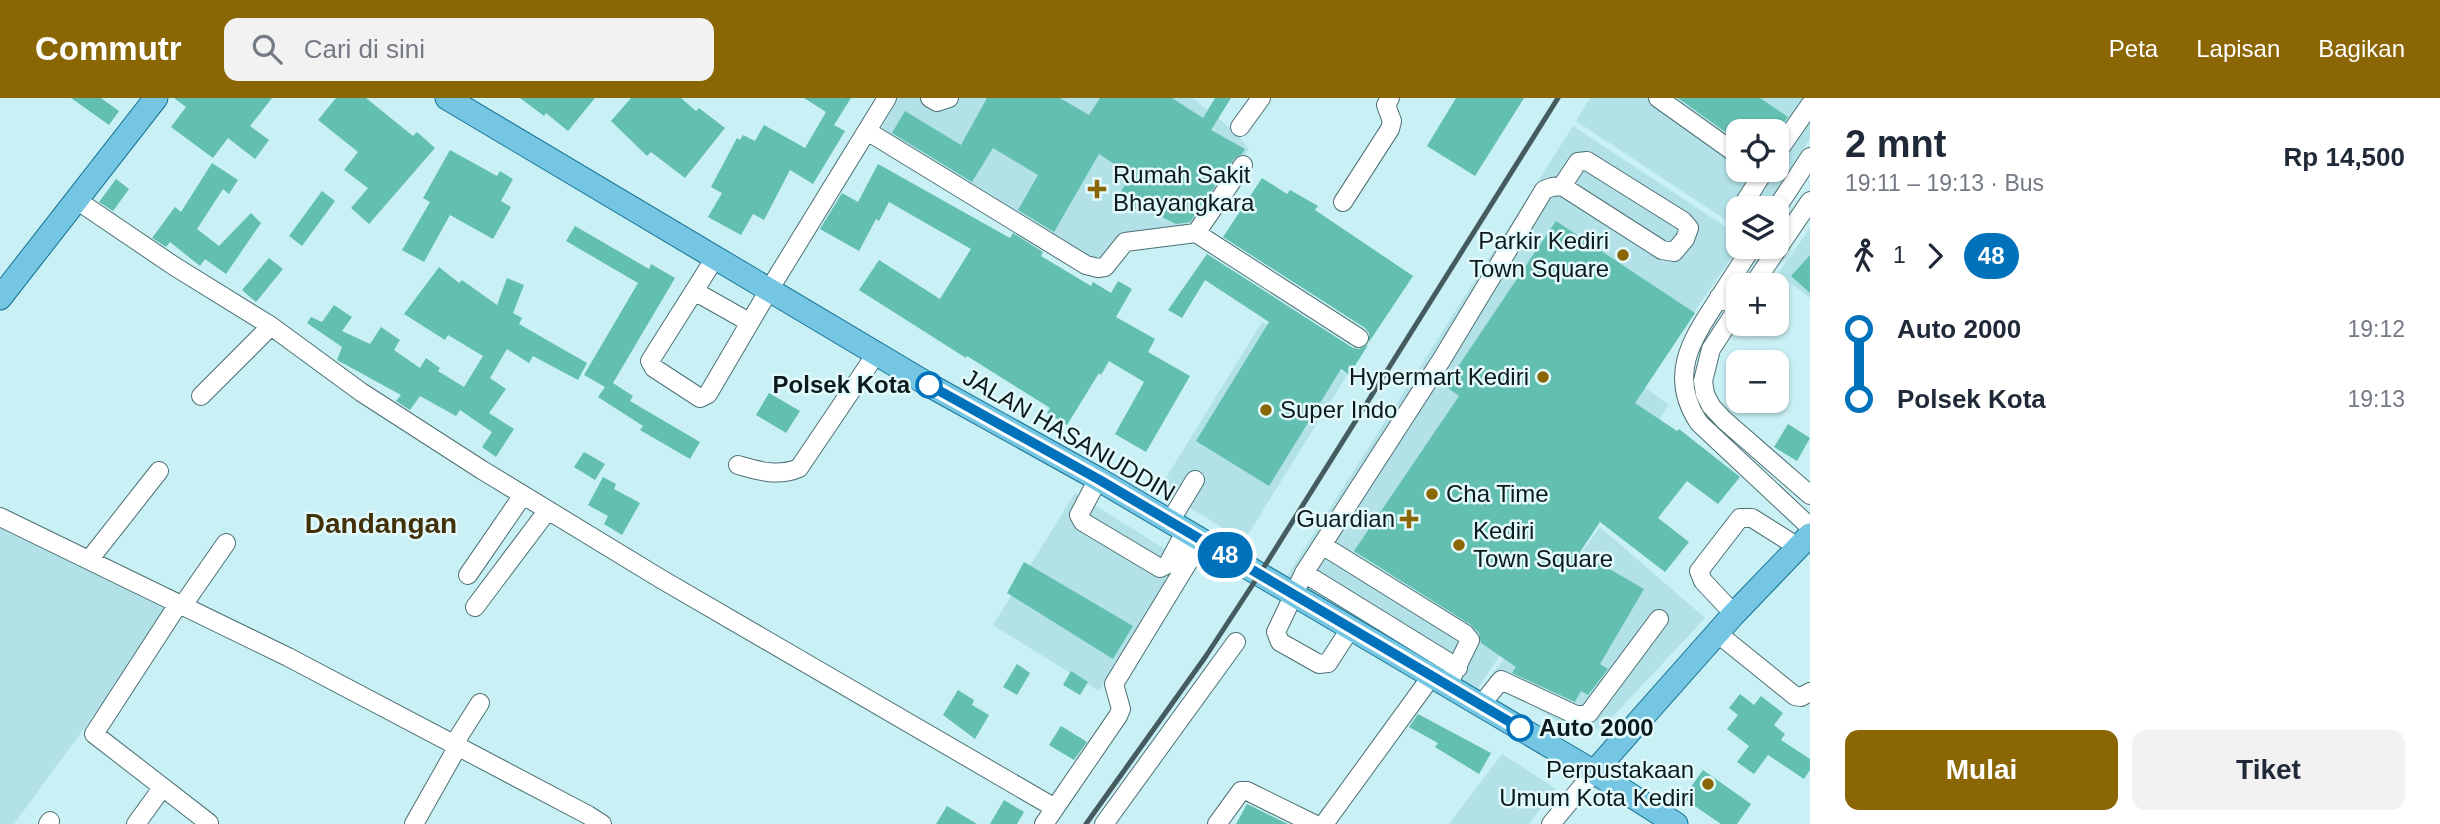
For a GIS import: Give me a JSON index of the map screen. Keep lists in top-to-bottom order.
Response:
{
  "streets": {
    "main road": ["JALAN HASANUDDIN"]
  },
  "districts": ["Dandangan"],
  "places": {
    "health": ["Rumah Sakit Bhayangkara", "Guardian"],
    "other": [
      "Parkir Kediri Town Square",
      "Hypermart Kediri",
      "Polsek Kota",
      "Super Indo",
      "Cha Time",
      "Kediri Town Square",
      "Auto 2000",
      "Perpustakaan Umum Kota Kediri"
    ]
  },
  "lines": ["bus line 48"],
  "page": {
    "header": "Commutr",
    "search": "Cari di sini",
    "nav": ["Peta", "Lapisan", "Bagikan"],
    "on_map": "48",
    "heading": ["2 mnt", "19:11 – 19:13 · Bus", "Rp 14,500"],
    "map_buttons": ["+", "−"],
    "legs": ["1", "48"],
    "list": [
      {
        "name": "Auto 2000",
        "value": "19:12"
      },
      {
        "name": "Polsek Kota",
        "value": "19:13"
      }
    ],
    "buttons": ["Mulai", "Tiket"]
  }
}
